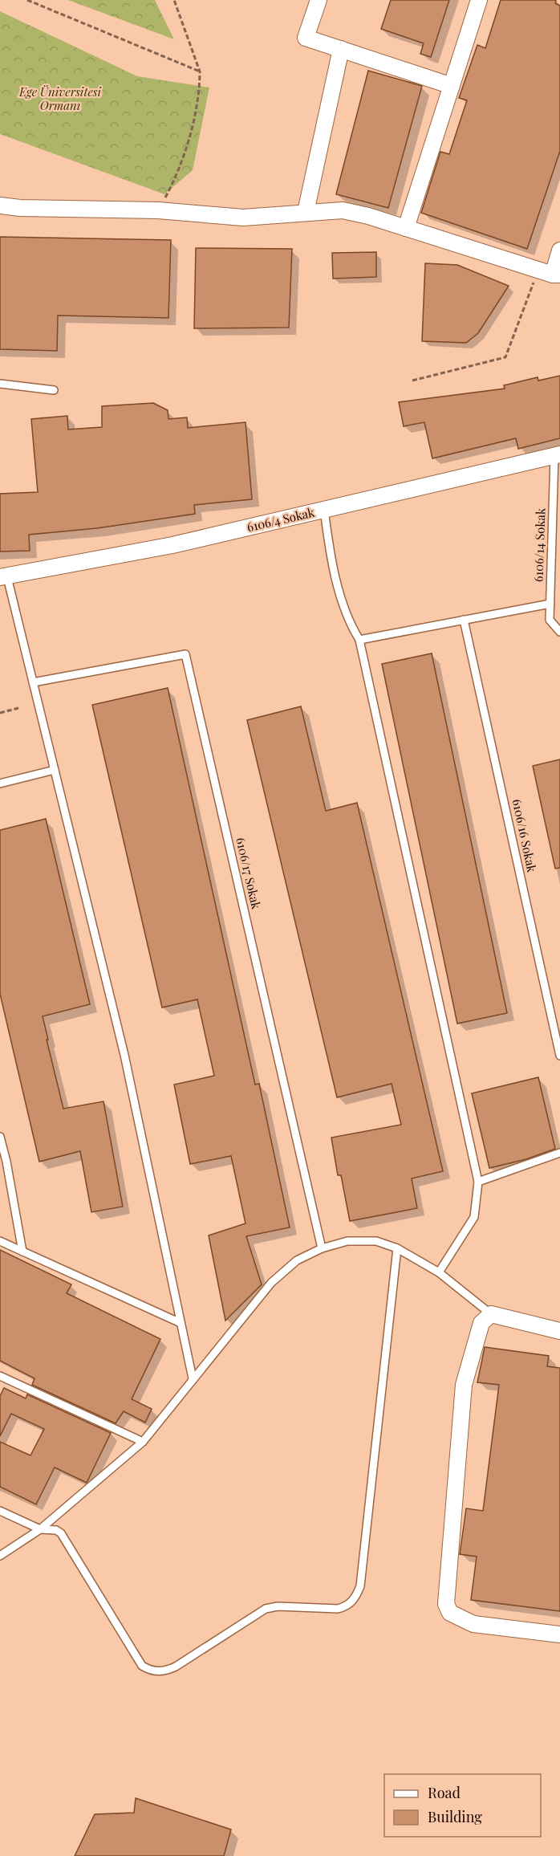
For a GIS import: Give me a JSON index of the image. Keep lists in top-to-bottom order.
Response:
{
  "streets": {
    "street": ["6106/4 Sokak"],
    "lane": ["6106/14 Sokak", "6106/16 Sokak", "6106/17 Sokak"]
  },
  "crossings": [
    ["6106/4 Sokak", "6106/14 Sokak"]
  ],
  "parks": ["Ege Üniversitesi Ormanı"],
  "legend": ["Road", "Building"]
}
